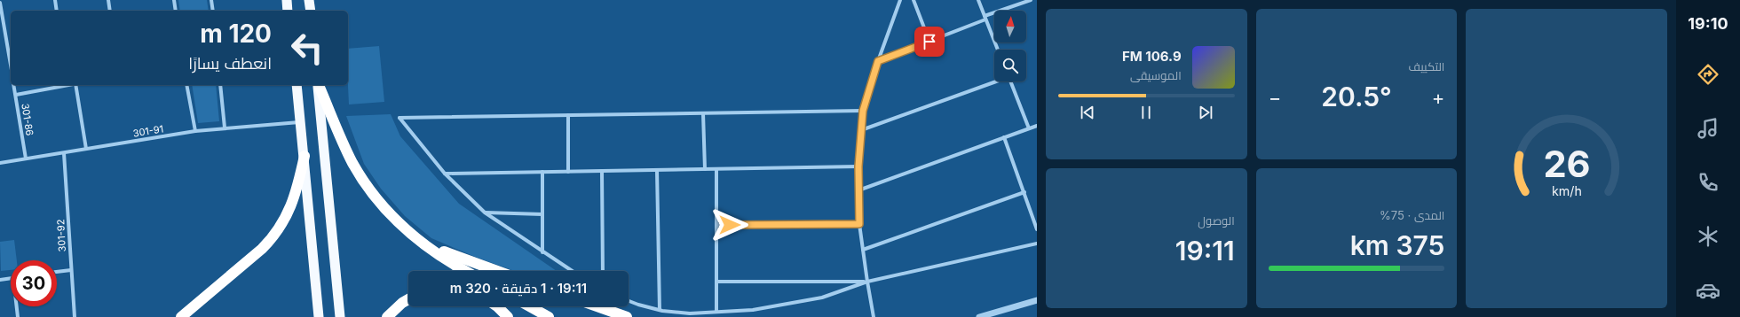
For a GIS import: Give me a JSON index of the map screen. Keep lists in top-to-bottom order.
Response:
{
  "streets": {
    "street": ["301-86", "301-91", "301-92"]
  },
  "crossings": [
    ["301-86", "301-91"],
    ["301-91", "301-92"]
  ],
  "north": "top",
  "page": {
    "tabs": "19:10",
    "tile": [
      "التكييف",
      ["المدى · 75%", "375 km"],
      ["الوصول", "19:11"]
    ],
    "turn": ["120 m", "انعطف يسارًا"],
    "song": ["106.9 FM", "الموسيقى"],
    "heat": ["−", "20.5°", "+"],
    "limit": "30",
    "trip": "19:11 · 1 دقيقة · 320 m",
    "gauge": ["26", "km/h"]
  }
}
